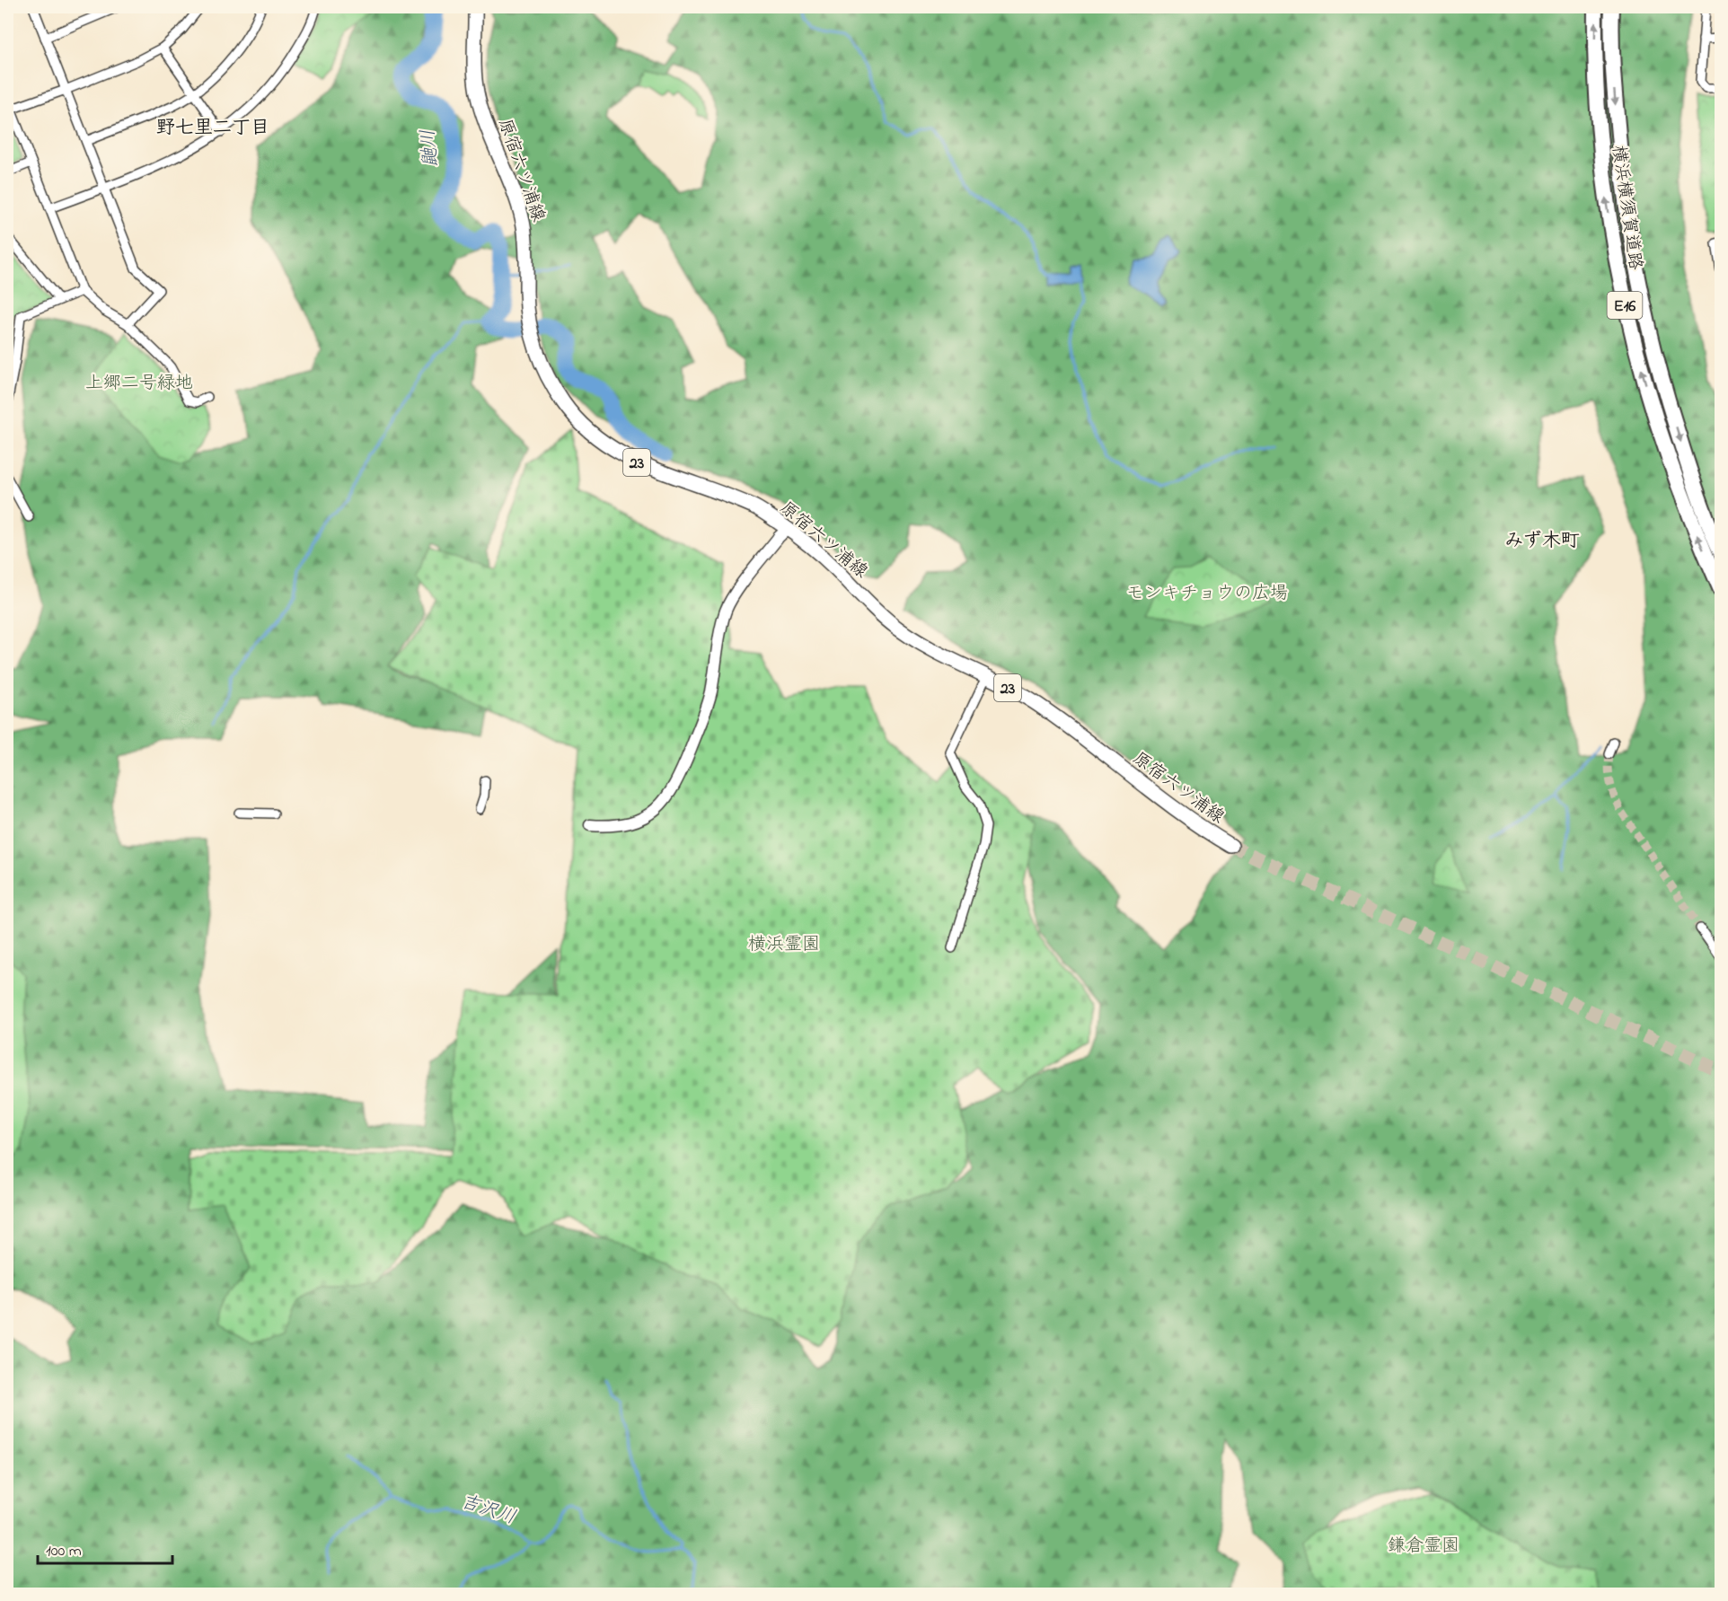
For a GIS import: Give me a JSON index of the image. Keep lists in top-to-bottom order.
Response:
{
  "streets": {
    "highway": ["横浜横須賀道路", "E16"],
    "main road": ["原宿六ツ浦線", "23"]
  },
  "districts": ["野七里二丁目", "みず木町"],
  "water": ["鼬川", "吉沢川"],
  "parks": [
    "上郷二号緑地",
    "モンキチョウの広場",
    "横浜霊園",
    "鎌倉霊園"
  ],
  "scale_bar": "100 m"
}
